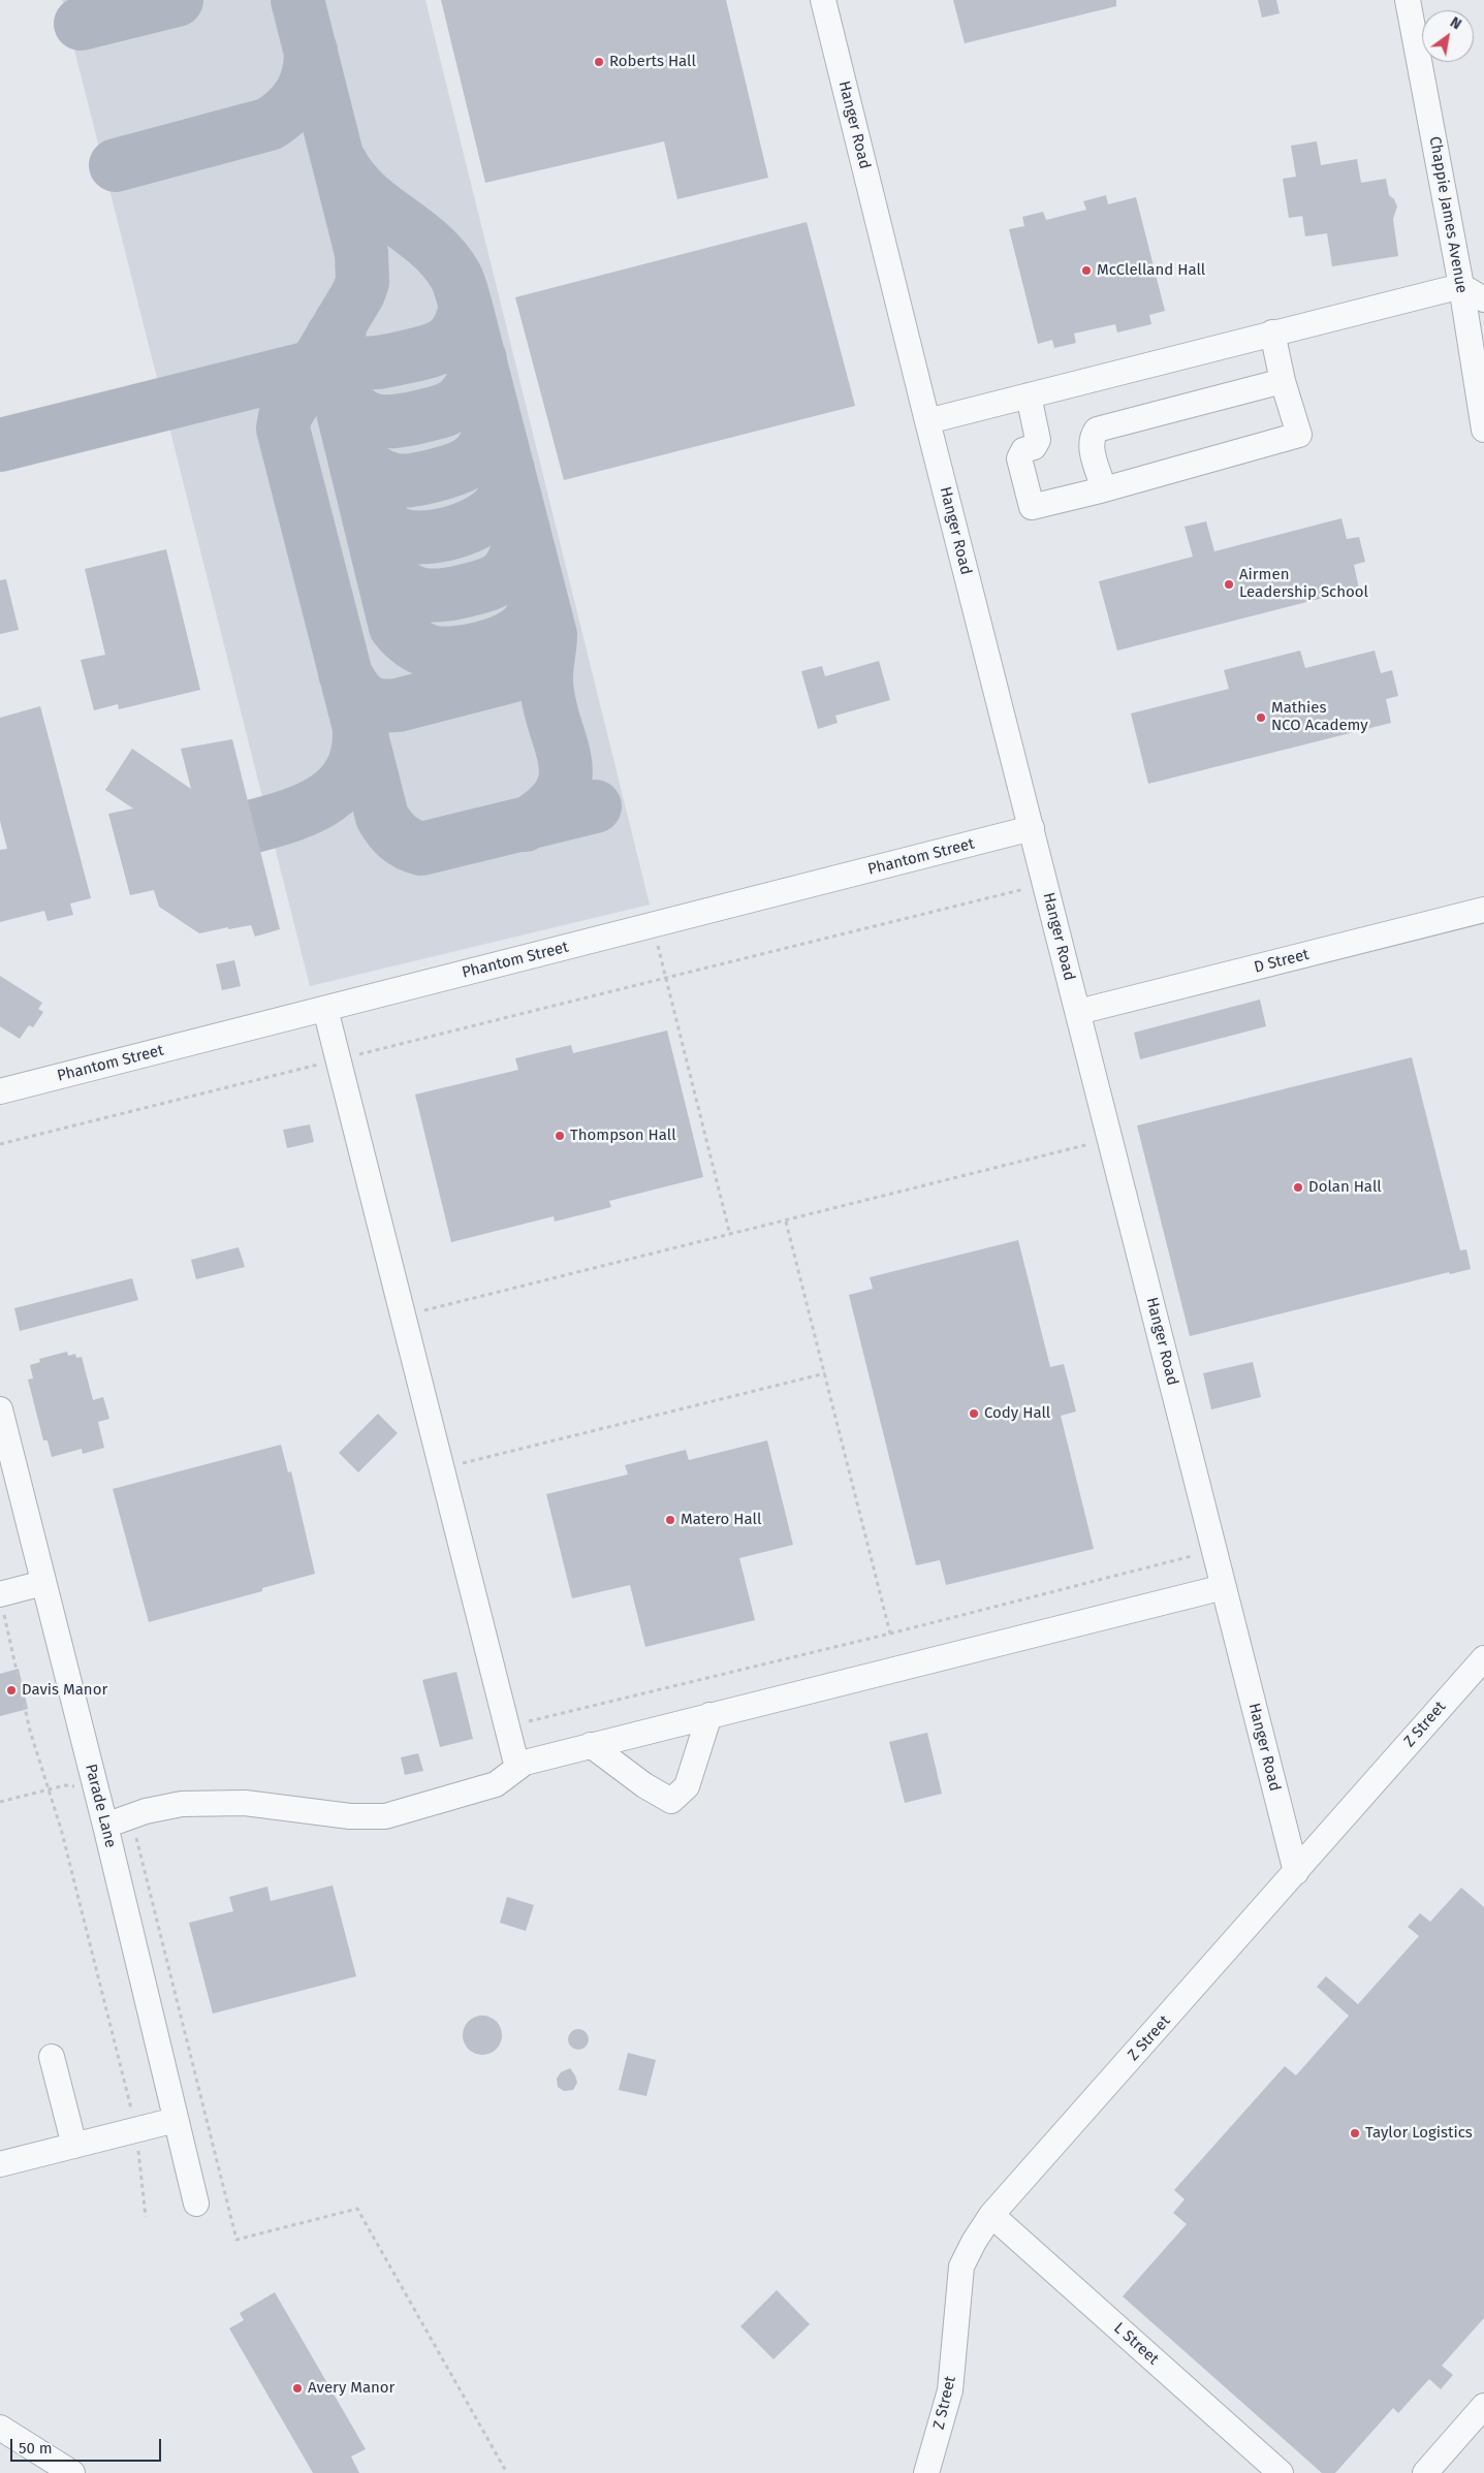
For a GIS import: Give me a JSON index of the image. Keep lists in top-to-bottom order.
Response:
{
  "streets": {
    "street": [
      "Hanger Road",
      "Chappie James Avenue",
      "Phantom Street",
      "D Street",
      "Z Street",
      "Parade Lane",
      "L Street"
    ]
  },
  "crossings": [
    ["Hanger Road", "Phantom Street"],
    ["Hanger Road", "D Street"],
    ["Hanger Road", "Z Street"],
    ["Z Street", "L Street"]
  ],
  "places": [
    "Roberts Hall",
    "McClelland Hall",
    "Airmen Leadership School",
    "Mathies NCO Academy",
    "Thompson Hall",
    "Dolan Hall",
    "Cody Hall",
    "Matero Hall",
    "Davis Manor",
    "Taylor Logistics",
    "Avery Manor"
  ],
  "scale_bar": "50 m",
  "north": "top right"
}
